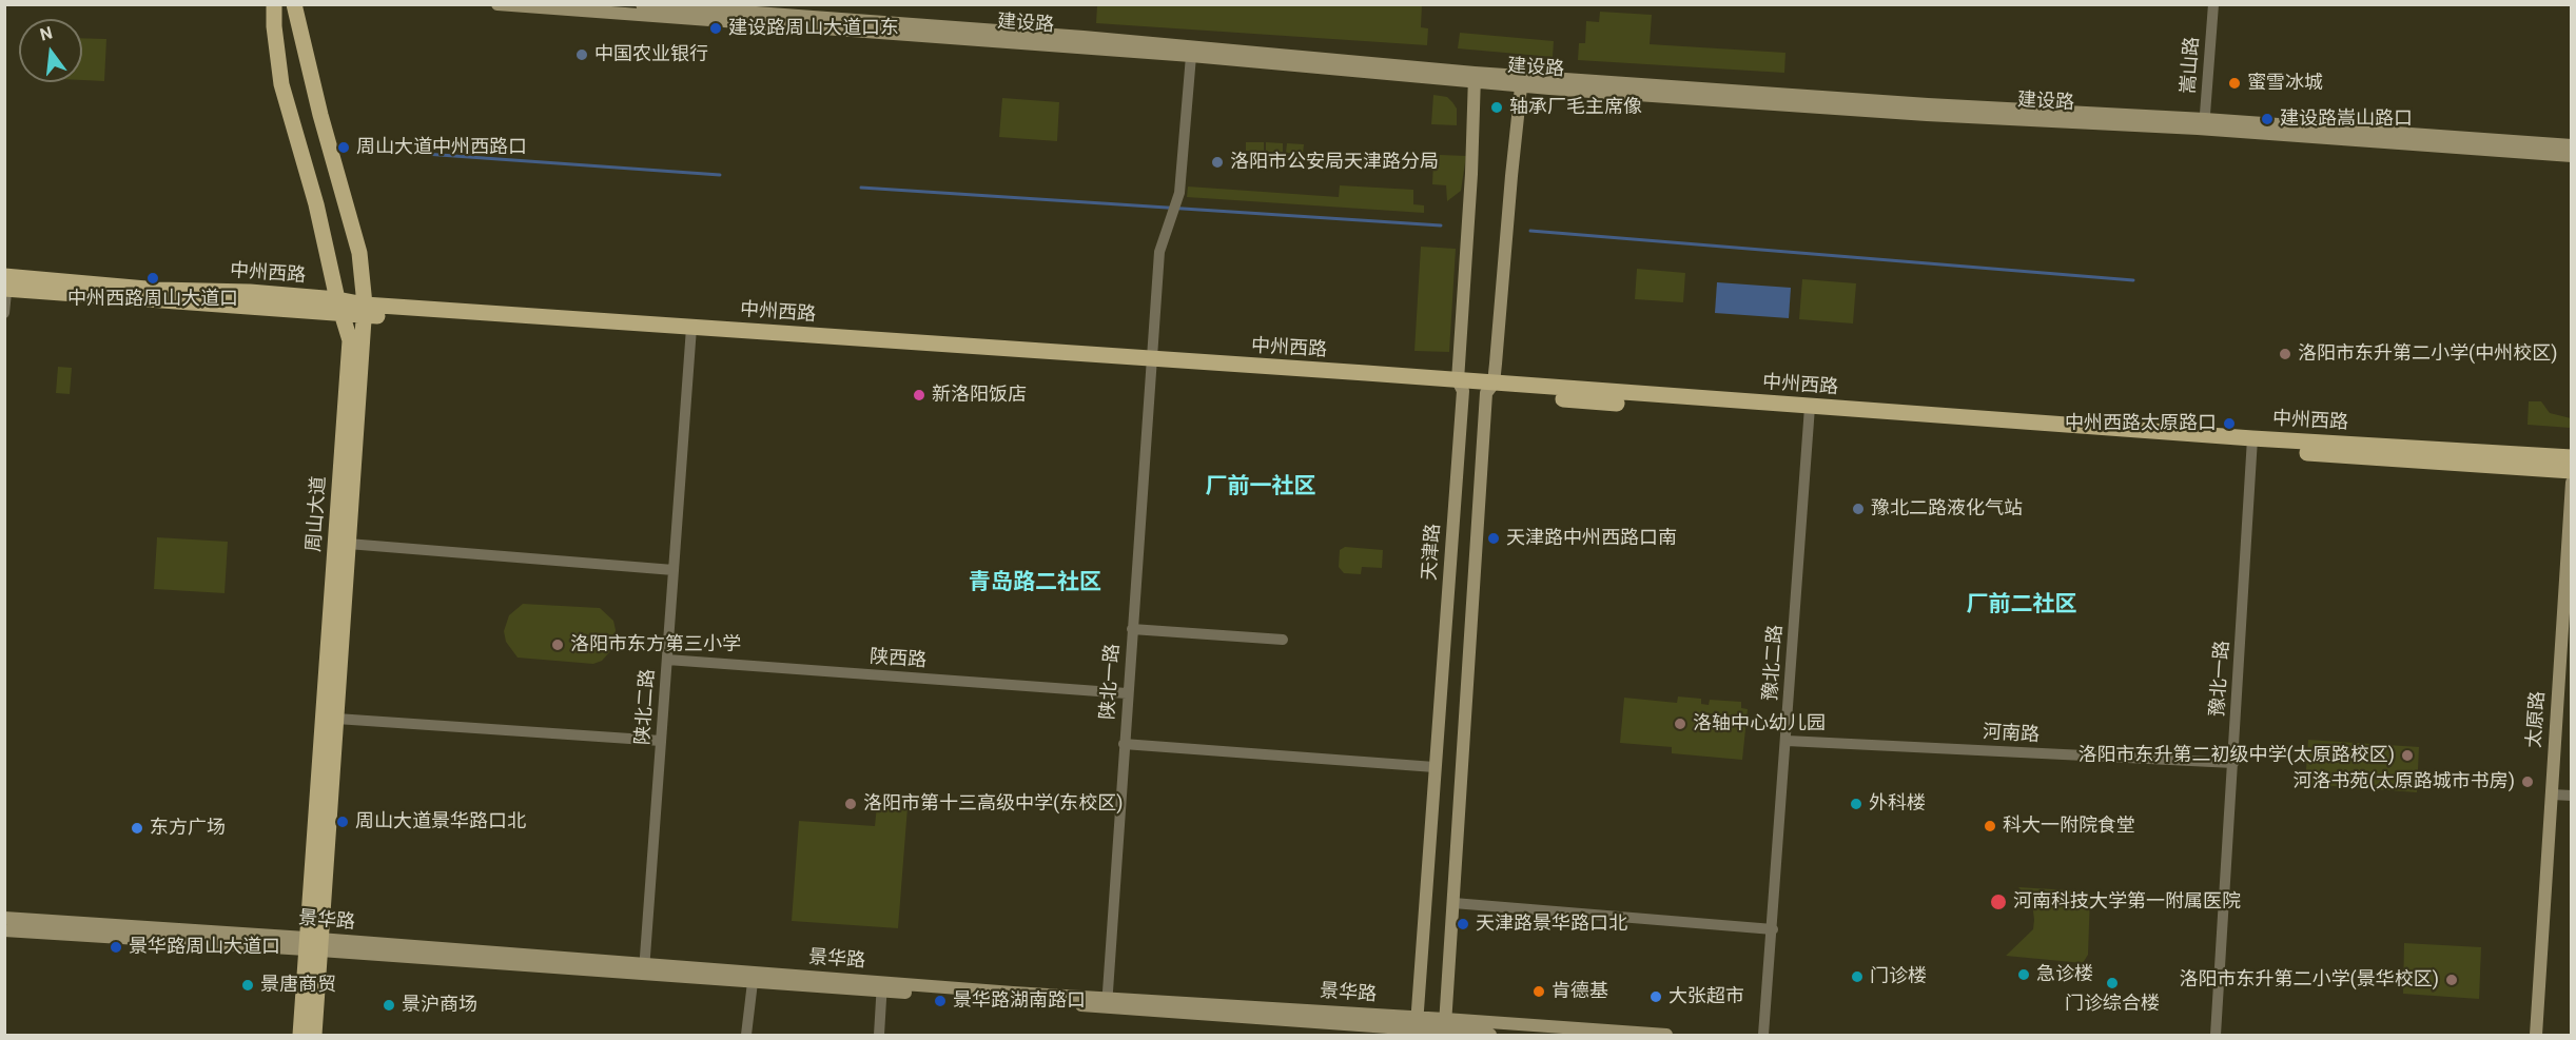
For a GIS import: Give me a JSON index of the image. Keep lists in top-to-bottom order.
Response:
{
  "streets": {
    "main road": [
      "建设路",
      "中州西路",
      "周山大道",
      "天津路",
      "太原路",
      "景华路"
    ],
    "street": [
      "嵩山路",
      "陕西路",
      "豫北二路",
      "豫北一路",
      "陕北一路",
      "陕北二路",
      "河南路"
    ]
  },
  "crossings": [
    ["建设路", "嵩山路"],
    ["建设路", "天津路"],
    ["建设路", "陕北一路"],
    ["中州西路", "周山大道"],
    ["中州西路", "天津路"],
    ["中州西路", "豫北二路"],
    ["中州西路", "豫北一路"],
    ["中州西路", "陕北一路"],
    ["中州西路", "陕北二路"],
    ["周山大道", "景华路"],
    ["天津路", "景华路"],
    ["陕西路", "陕北一路"],
    ["陕西路", "陕北二路"],
    ["豫北二路", "河南路"],
    ["豫北一路", "河南路"],
    ["陕北一路", "景华路"],
    ["陕北二路", "景华路"]
  ],
  "districts": ["厂前一社区", "青岛路二社区", "厂前二社区"],
  "places": [
    "建设路周山大道口东",
    "中国农业银行",
    "蜜雪冰城",
    "轴承厂毛主席像",
    "建设路嵩山路口",
    "周山大道中州西路口",
    "洛阳市公安局天津路分局",
    "中州西路周山大道口",
    "洛阳市东升第二小学(中州校区)",
    "新洛阳饭店",
    "中州西路太原路口",
    "豫北二路液化气站",
    "天津路中州西路口南",
    "洛阳市东方第三小学",
    "洛轴中心幼儿园",
    "洛阳市东升第二初级中学(太原路校区)",
    "河洛书苑(太原路城市书房)",
    "洛阳市第十三高级中学(东校区)",
    "外科楼",
    "周山大道景华路口北",
    "科大一附院食堂",
    "东方广场",
    "河南科技大学第一附属医院",
    "天津路景华路口北",
    "景华路周山大道口",
    "急诊楼",
    "门诊楼",
    "洛阳市东升第二小学(景华校区)",
    "门诊综合楼",
    "景唐商贸",
    "肯德基",
    "大张超市",
    "景华路湖南路口",
    "景沪商场"
  ],
  "north": "top"
}
